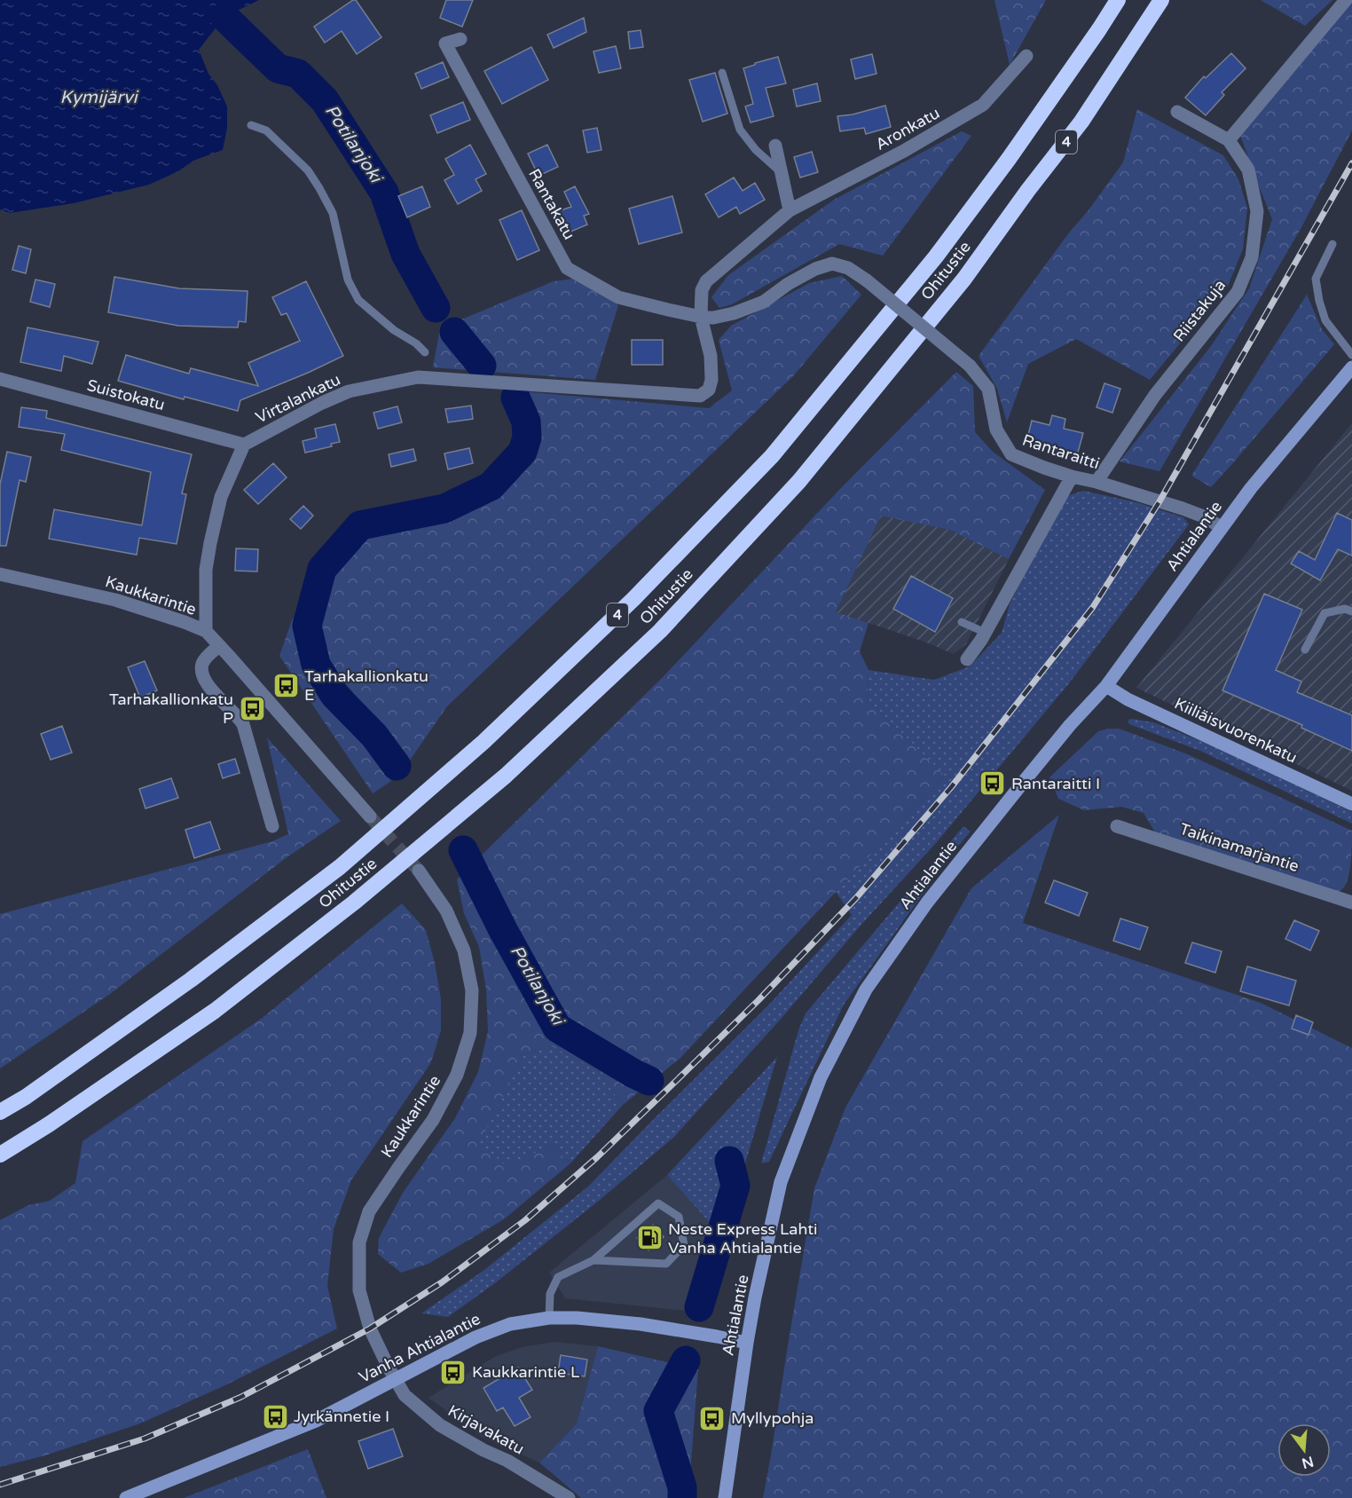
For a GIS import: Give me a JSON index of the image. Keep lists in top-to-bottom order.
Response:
{
  "streets": {
    "highway": ["4", "Ohitustie"],
    "main road": ["Ahtialantie", "Kiiliäisvuorenkatu", "Vanha Ahtialantie"],
    "street": [
      "Aronkatu",
      "Rantakatu",
      "Riistakuja",
      "Suistokatu",
      "Virtalankatu",
      "Rantaraitti",
      "Kaukkarintie",
      "Taikinamarjantie",
      "Kirjavakatu"
    ]
  },
  "crossings": [
    ["Aronkatu", "Rantakatu"],
    ["Aronkatu", "Virtalankatu"],
    ["Aronkatu", "Rantaraitti"],
    ["Rantakatu", "Rantaraitti"],
    ["Riistakuja", "Rantaraitti"],
    ["Suistokatu", "Virtalankatu"],
    ["Rantaraitti", "Ahtialantie"],
    ["Ahtialantie", "Kiiliäisvuorenkatu"],
    ["Ahtialantie", "Vanha Ahtialantie"],
    ["Kaukkarintie", "Vanha Ahtialantie"],
    ["Kaukkarintie", "Kirjavakatu"],
    ["Vanha Ahtialantie", "Kirjavakatu"]
  ],
  "water": ["Kymijärvi", "Potilanjoki"],
  "places": {
    "bus stop": [
      "Tarhakallionkatu E",
      "Tarhakallionkatu P",
      "Rantaraitti I",
      "Kaukkarintie L",
      "Jyrkännetie I",
      "Myllypohja"
    ],
    "fuel station": ["Neste Express Lahti Vanha Ahtialantie"]
  },
  "north": "bottom"
}
